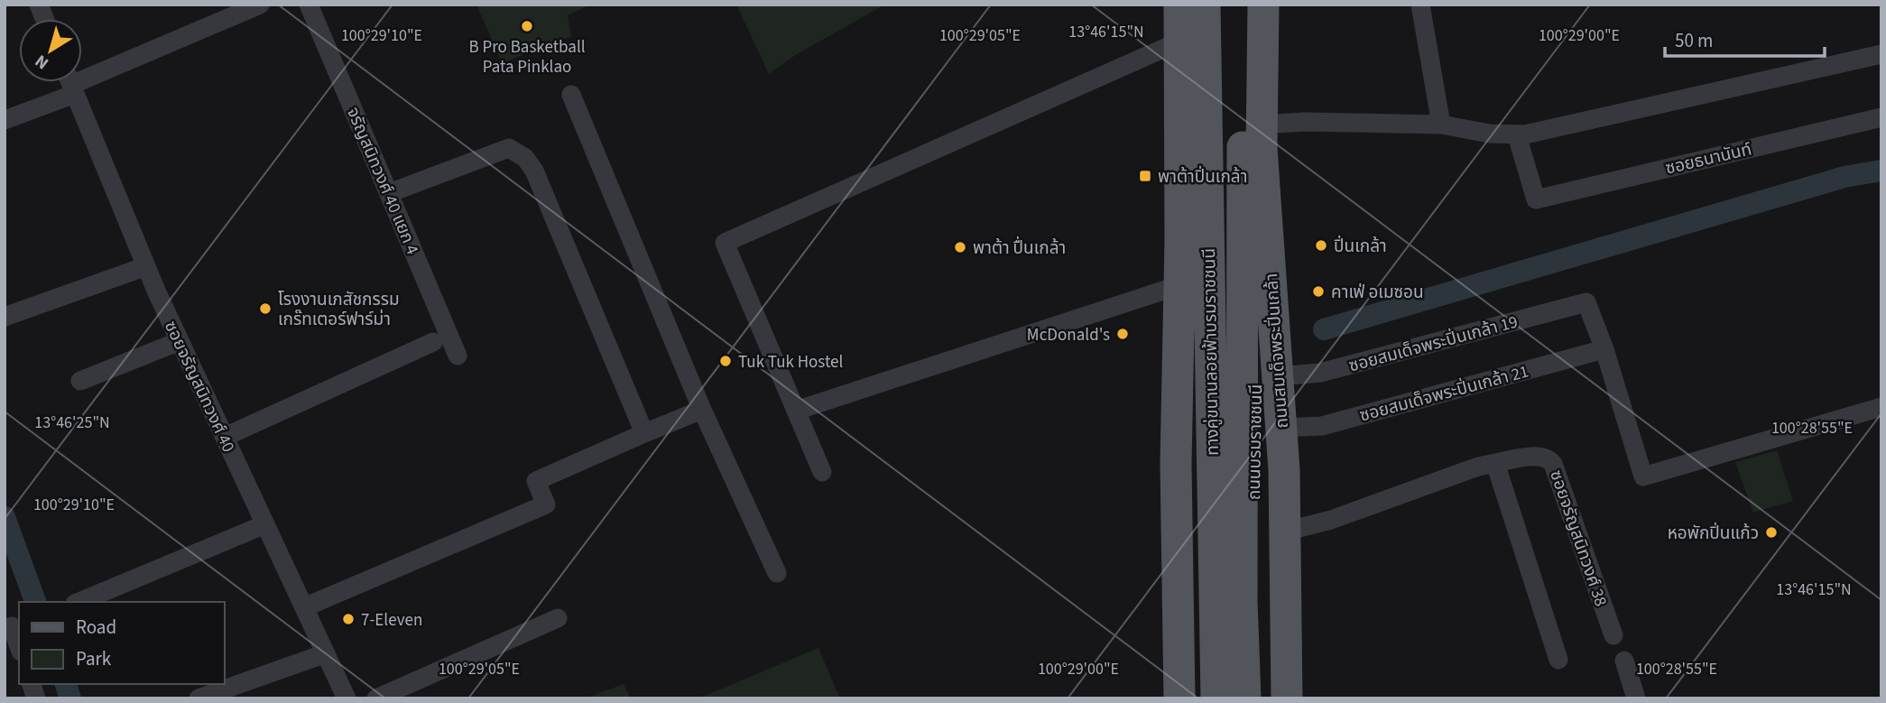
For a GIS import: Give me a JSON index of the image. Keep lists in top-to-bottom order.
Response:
{
  "streets": {
    "main road": ["ถนนสมเด็จพระปิ่นเกล้า", "ทางคู่ขนานลอยฟ้าบรมราชชนนี", "ถนนบรมราชชนนี"],
    "street": [
      "ซอยธนานันท์",
      "จรัญสนิทวงศ์ 40 แยก 4",
      "ซอยสมเด็จพระปิ่นเกล้า 19",
      "ซอยจรัญสนิทวงศ์ 40",
      "ซอยสมเด็จพระปิ่นเกล้า 21",
      "ซอยจรัญสนิทวงศ์ 38"
    ]
  },
  "crossings": [
    ["ซอยสมเด็จพระปิ่นเกล้า 19", "ถนนสมเด็จพระปิ่นเกล้า"],
    ["ซอยสมเด็จพระปิ่นเกล้า 19", "ซอยสมเด็จพระปิ่นเกล้า 21"],
    ["ถนนสมเด็จพระปิ่นเกล้า", "ซอยสมเด็จพระปิ่นเกล้า 21"],
    ["ถนนสมเด็จพระปิ่นเกล้า", "ถนนบรมราชชนนี"],
    ["ถนนสมเด็จพระปิ่นเกล้า", "ซอยจรัญสนิทวงศ์ 38"]
  ],
  "places": {
    "other": [
      "B Pro Basketball Pata Pinklao",
      "ปิ่นเกล้า",
      "พาต้า ปื่นเกล้า",
      "คาเฟ่ อเมซอน",
      "โรงงานเภสัชกรรม เกร๊ทเตอร์ฟาร์ม่า",
      "McDonald's",
      "Tuk Tuk Hostel",
      "หอพักปิ่นแก้ว",
      "7-Eleven"
    ],
    "transit": ["พาต้าปิ่นเกล้า"]
  },
  "legend": ["Road", "Park"],
  "scale_bar": "50 m",
  "north": "bottom left",
  "coordinates": [
    "13°46'15\"N",
    "100°29'10\"E",
    "100°29'05\"E",
    "100°29'00\"E",
    "13°46'25\"N",
    "100°28'55\"E"
  ]
}
